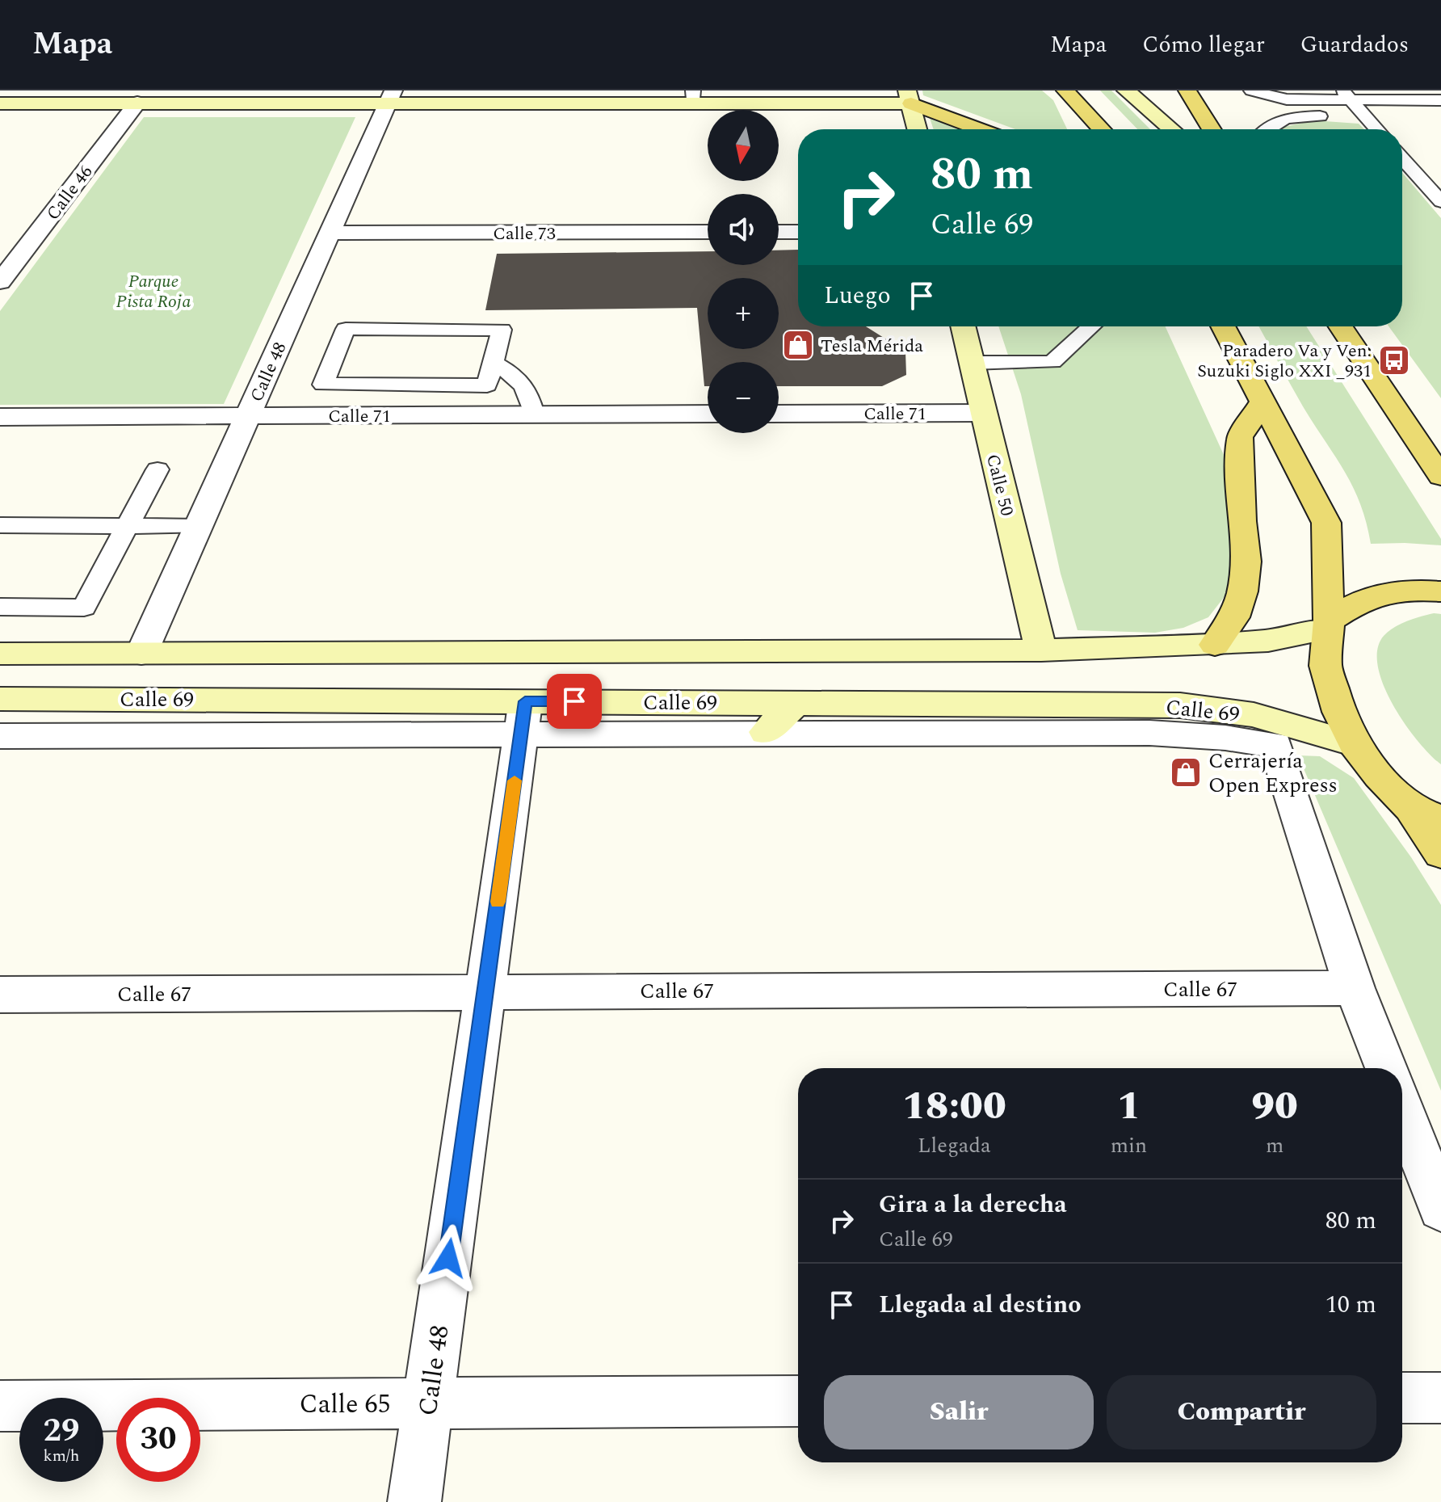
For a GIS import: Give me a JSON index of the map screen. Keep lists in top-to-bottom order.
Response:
{
  "streets": {
    "street": [
      "Calle 46",
      "Calle 73",
      "Calle 48",
      "Calle 71",
      "Calle 50",
      "Calle 69",
      "Calle 67",
      "Calle 65"
    ]
  },
  "crossings": [
    ["Calle 73", "Calle 48"],
    ["Calle 48", "Calle 71"],
    ["Calle 48", "Calle 69"],
    ["Calle 48", "Calle 67"],
    ["Calle 48", "Calle 65"],
    ["Calle 71", "Calle 50"],
    ["Calle 69", "Calle 67"]
  ],
  "parks": ["Parque Pista Roja"],
  "places": {
    "shop": ["Tesla Mérida", "Cerrajería Open Express"],
    "bus stop": ["Paradero Va y Ven: Suzuki Siglo XXI _931"]
  },
  "north": "bottom",
  "page": {
    "header": "Mapa",
    "nav": ["Mapa", "Cómo llegar", "Guardados"],
    "map_buttons": ["+", "−"],
    "turn": ["80 m", "Calle 69"],
    "then": "Luego",
    "eta": [
      "18:00",
      "Llegada",
      "1",
      "min",
      "90",
      "m"
    ],
    "list": [
      {
        "name": "Gira a la derecha",
        "note": "Calle 69",
        "value": "80 m"
      },
      {
        "name": "Llegada al destino",
        "value": "10 m"
      }
    ],
    "buttons": ["Salir", "Compartir"],
    "speed": "29 km/h",
    "limit": "30"
  }
}
